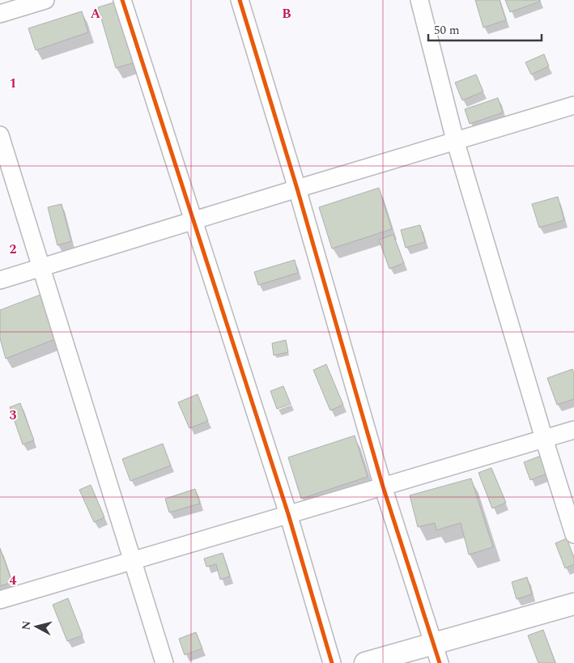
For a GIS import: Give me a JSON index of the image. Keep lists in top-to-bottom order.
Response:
{
  "scale_bar": "50 m",
  "north": "left",
  "grid": {
    "columns": ["A", "B"],
    "rows": [
      "1",
      "2",
      "3",
      "4"
    ]
  }
}
